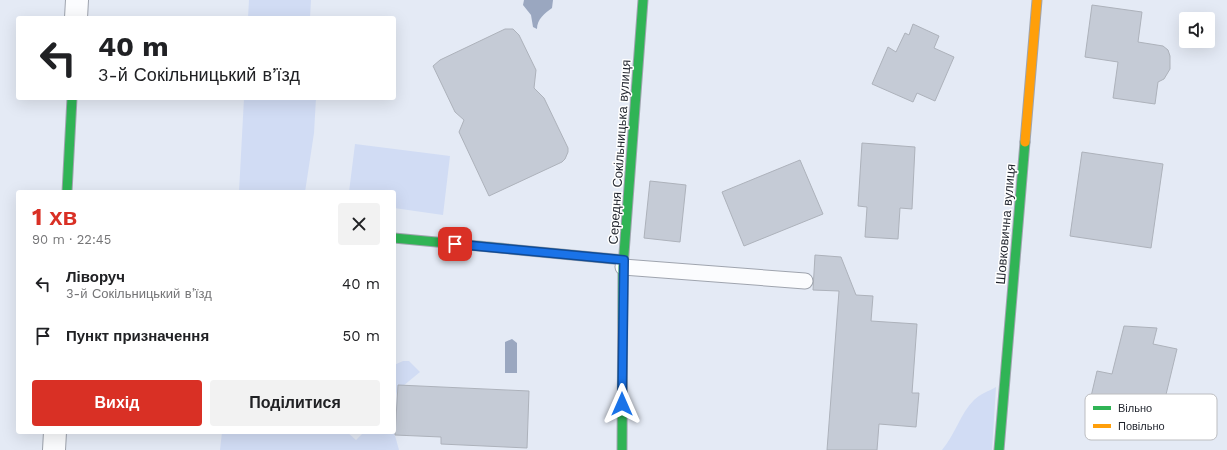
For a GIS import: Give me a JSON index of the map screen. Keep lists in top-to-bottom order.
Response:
{
  "streets": {
    "street": ["Середня Сокільницька вулиця", "Шовковична вулиця"]
  },
  "legend": ["Вільно", "Повільно"],
  "page": {
    "turn": ["40 m", "3-й Сокільницький в’їзд"],
    "heading": ["1 хв", "90 m · 22:45"],
    "list": [
      {
        "name": "Ліворуч",
        "note": "3-й Сокільницький в’їзд",
        "value": "40 m"
      },
      {
        "name": "Пункт призначення",
        "value": "50 m"
      }
    ],
    "buttons": ["Вихід", "Поділитися"]
  }
}
